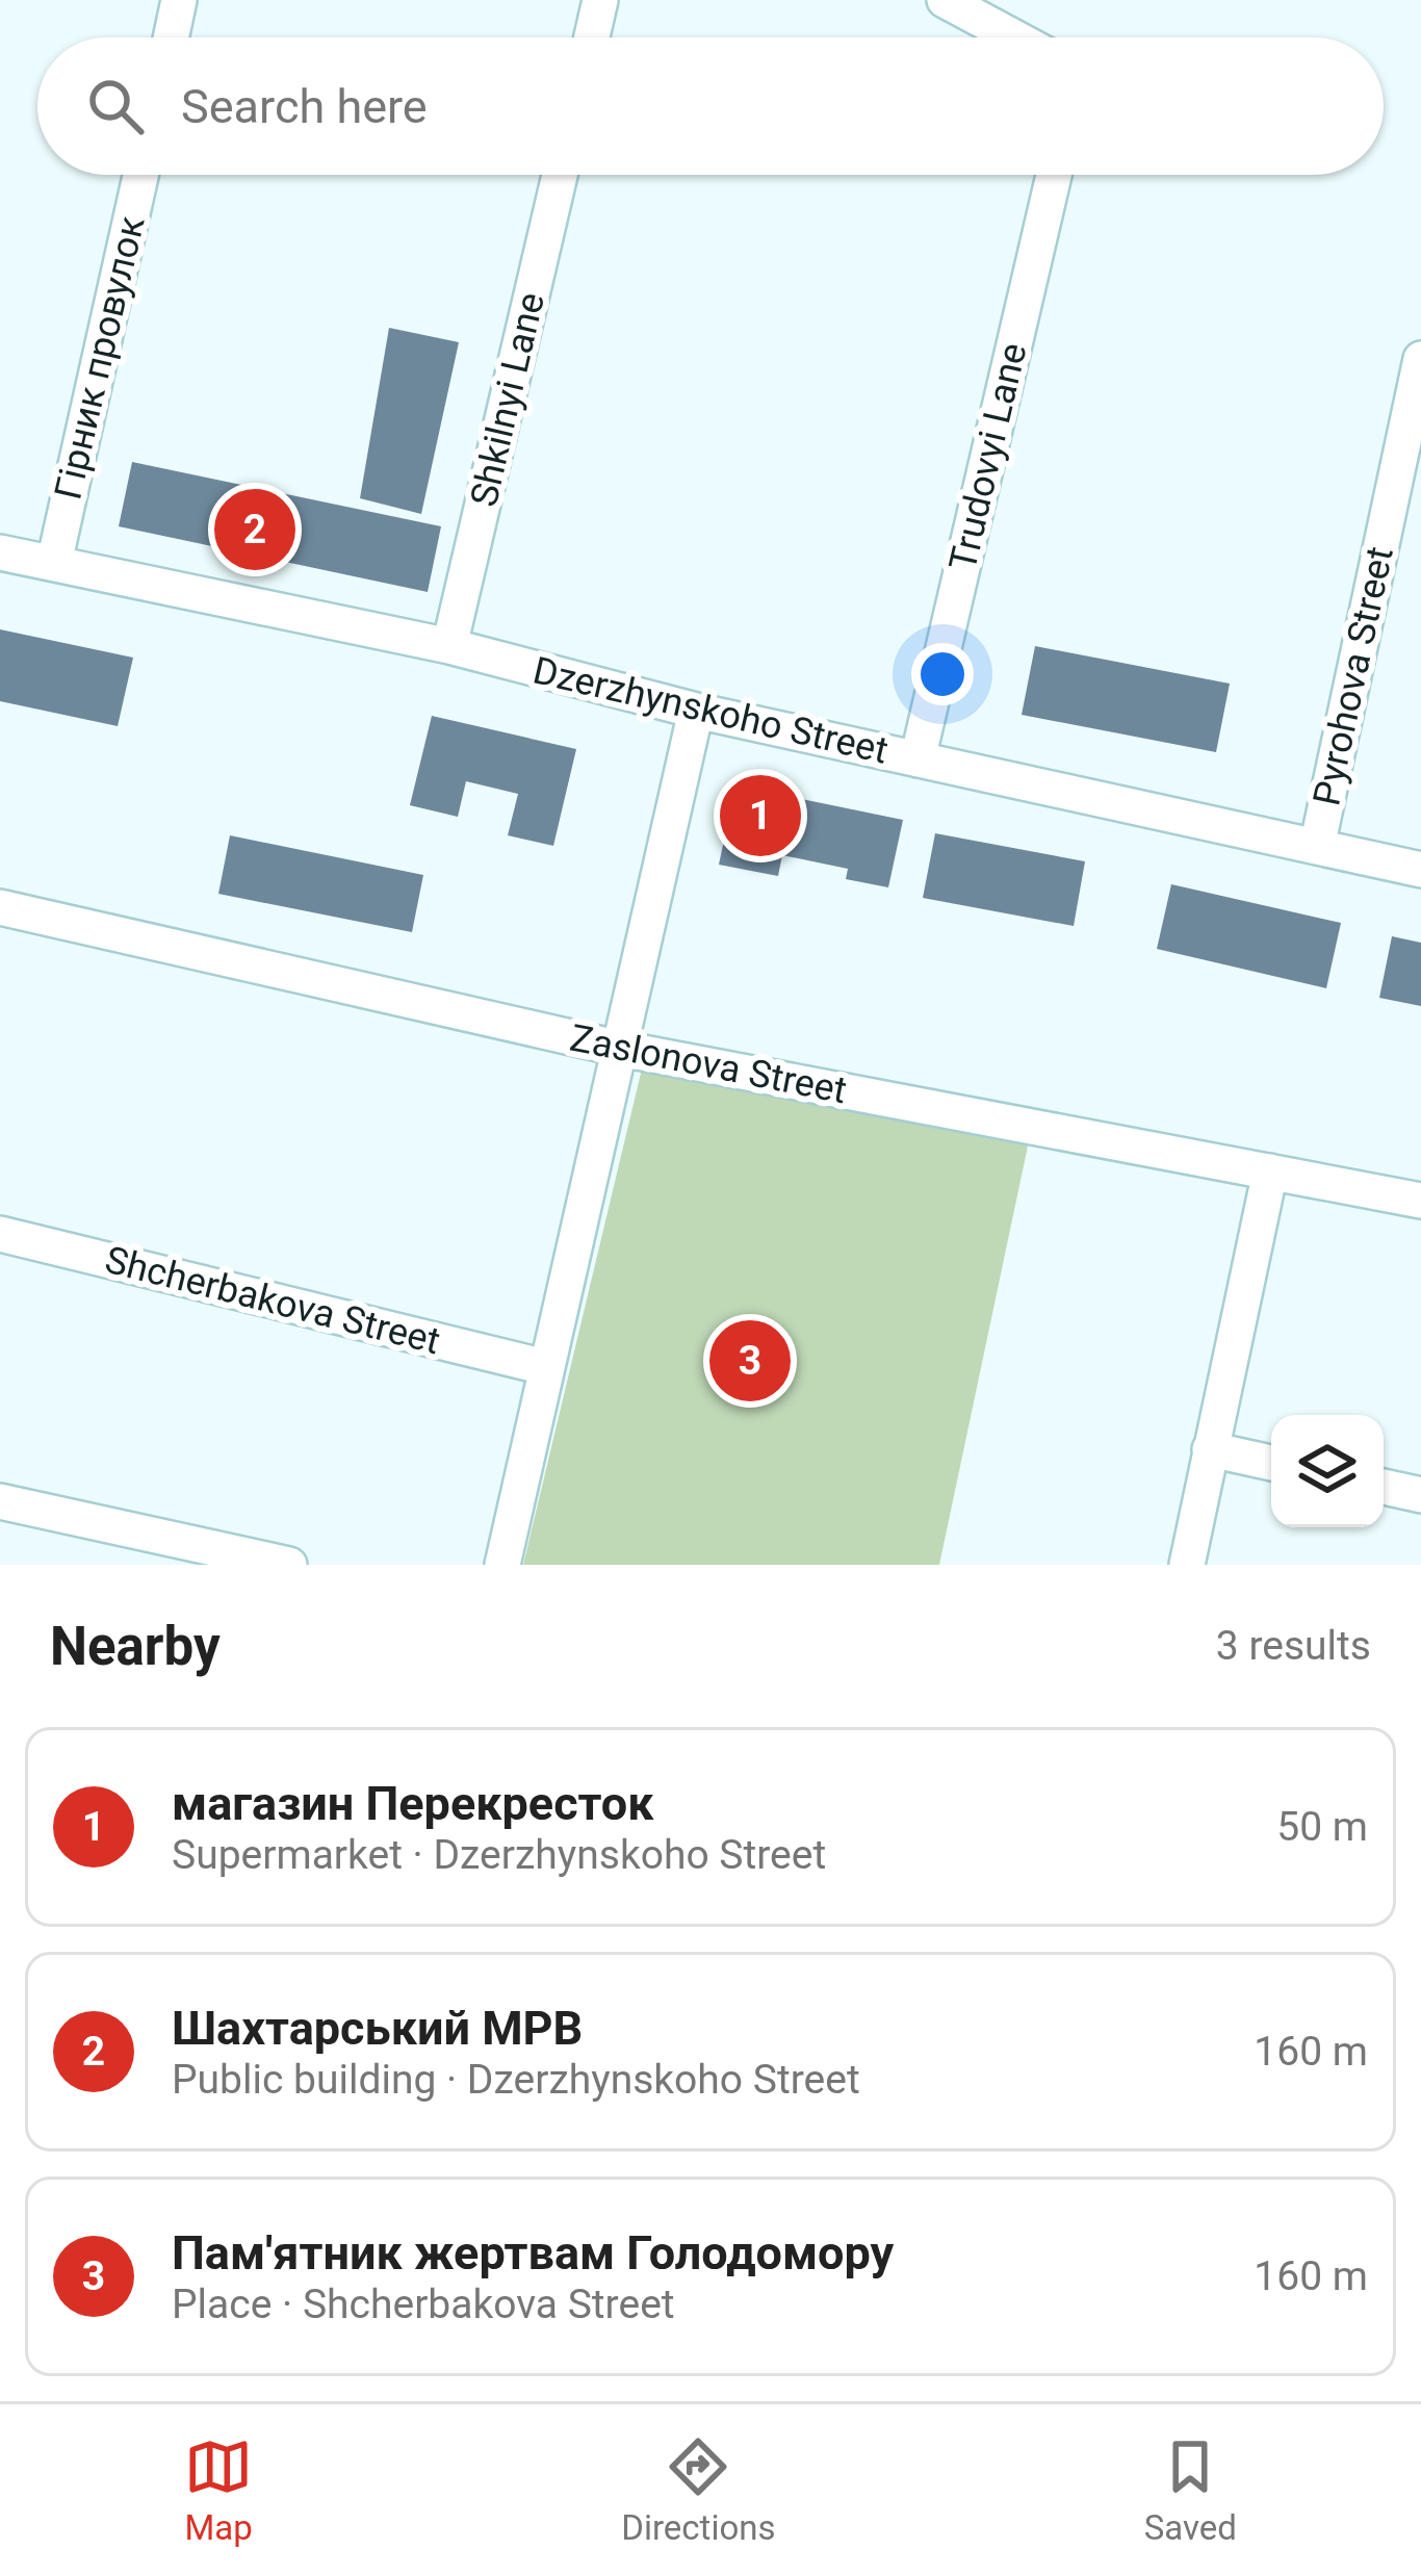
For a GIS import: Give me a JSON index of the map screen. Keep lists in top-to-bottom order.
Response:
{
  "streets": {
    "street": [
      "Гірник провулок",
      "Shkilnyi Lane",
      "Trudovyi Lane",
      "Pyrohova Street",
      "Dzerzhynskoho Street",
      "Zaslonova Street",
      "Shcherbakova Street"
    ]
  },
  "crossings": [
    ["Гірник провулок", "Dzerzhynskoho Street"],
    ["Shkilnyi Lane", "Dzerzhynskoho Street"],
    ["Trudovyi Lane", "Dzerzhynskoho Street"],
    ["Pyrohova Street", "Dzerzhynskoho Street"]
  ],
  "page": {
    "search": "Search here",
    "pins": ["2", "1", "3"],
    "heading": ["Nearby", "3 results"],
    "list": [
      {
        "mark": "1",
        "name": "магазин Перекресток",
        "note": "Supermarket · Dzerzhynskoho Street",
        "value": "50 m"
      },
      {
        "mark": "2",
        "name": "Шахтарський МРВ",
        "note": "Public building · Dzerzhynskoho Street",
        "value": "160 m"
      },
      {
        "mark": "3",
        "name": "Пам'ятник жертвам Голодомору",
        "note": "Place · Shcherbakova Street",
        "value": "160 m"
      }
    ],
    "nav": ["Map", "Directions", "Saved"]
  }
}
